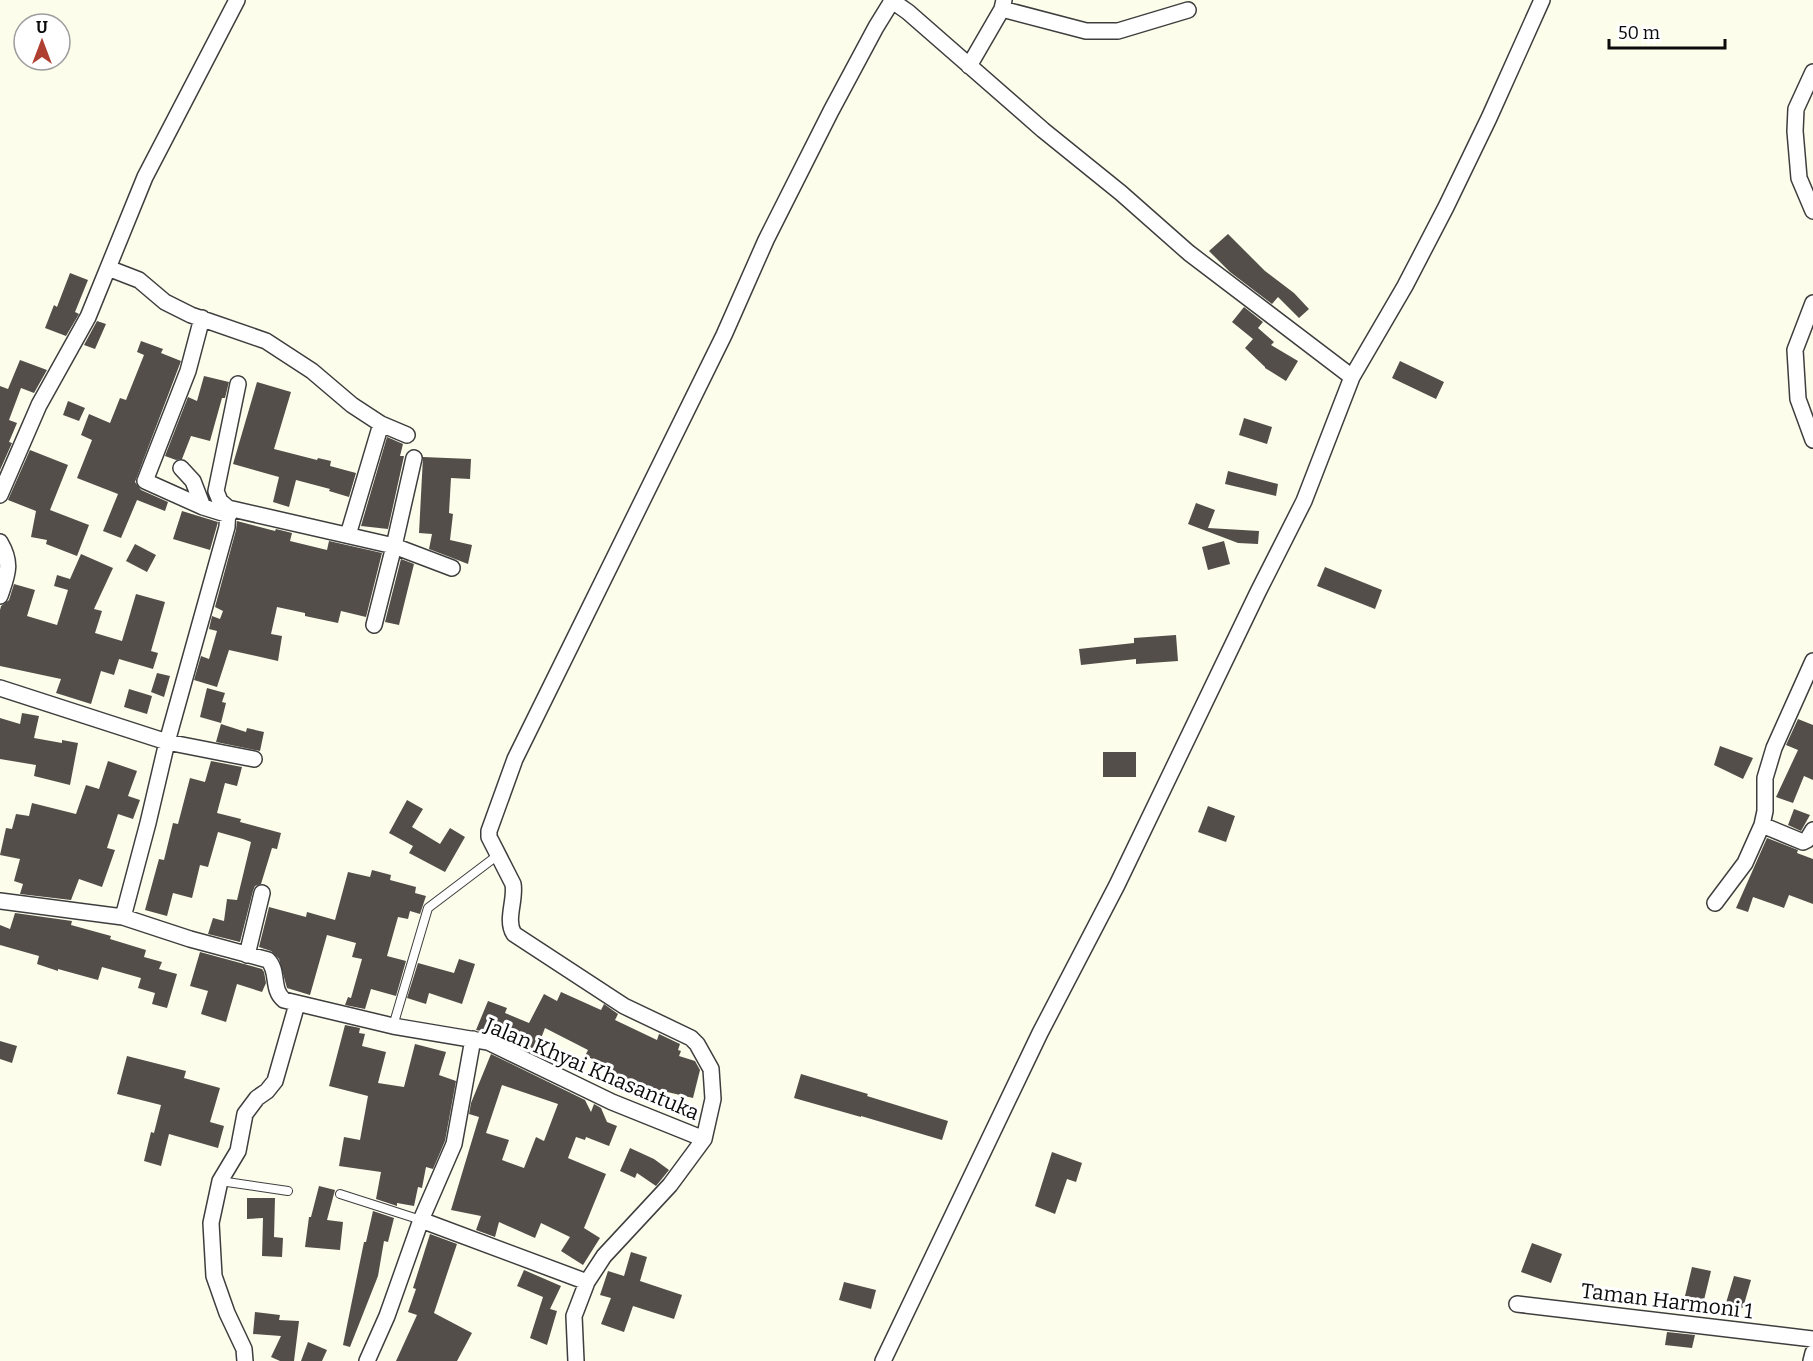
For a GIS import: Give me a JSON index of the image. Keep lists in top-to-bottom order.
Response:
{
  "streets": {
    "street": ["Jalan Khyai Khasantuka", "Taman Harmoni 1"]
  },
  "scale_bar": "50 m",
  "north": "top"
}
